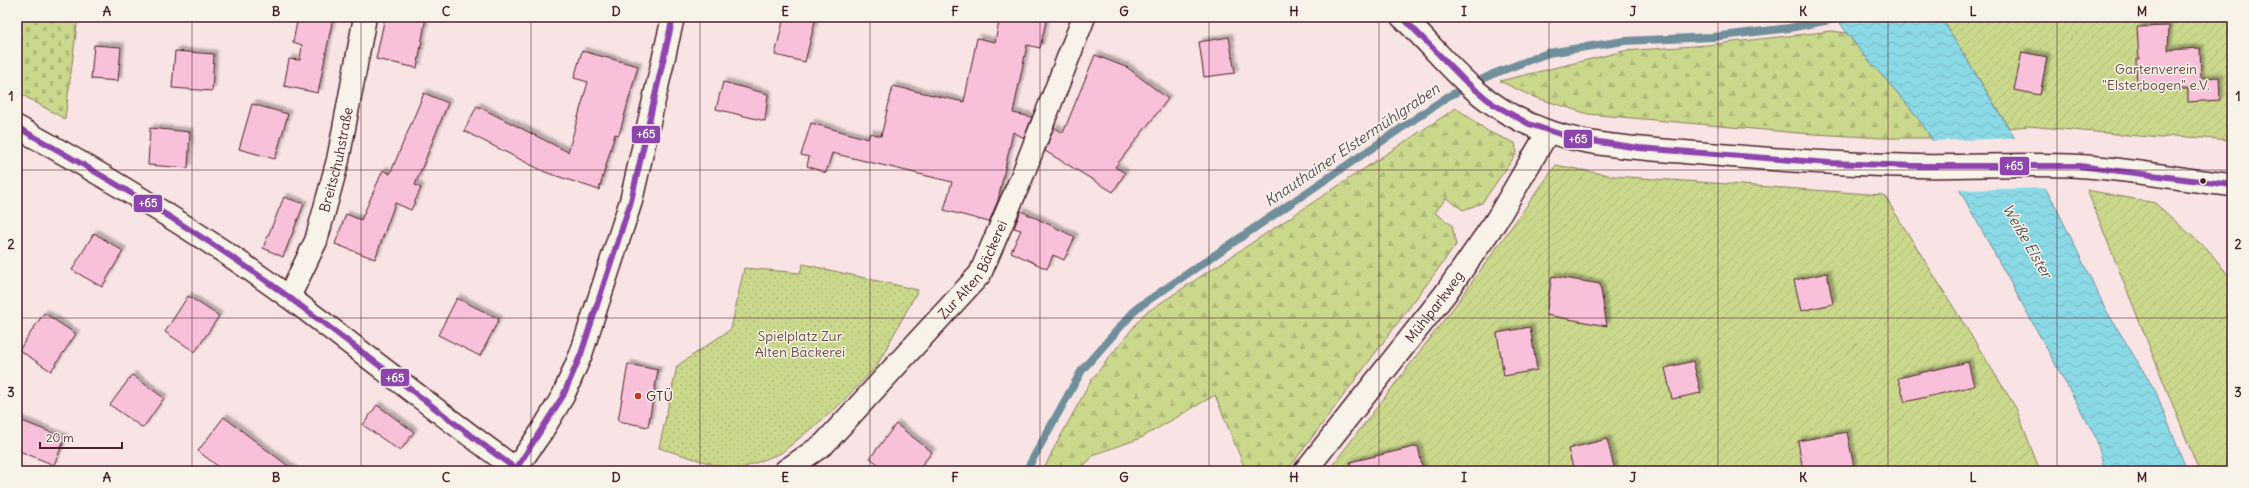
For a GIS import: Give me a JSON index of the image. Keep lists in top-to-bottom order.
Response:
{
  "streets": {
    "main road": ["Breitschuhstraße", "Zur Alten Bäckerei", "Mühlparkweg"]
  },
  "water": ["Knauthainer Elstermühlgraben", "Weiße Elster"],
  "parks": ["Gartenverein \"Elsterbogen\" e.V.", "Spielplatz Zur Alten Bäckerei"],
  "places": ["GTÜ"],
  "lines": ["transit line +65"],
  "scale_bar": "20 m",
  "grid": {
    "columns": [
      "A",
      "B",
      "C",
      "D",
      "E",
      "F",
      "G",
      "H",
      "I",
      "J",
      "K",
      "L",
      "M"
    ],
    "rows": ["1", "2", "3"]
  }
}
